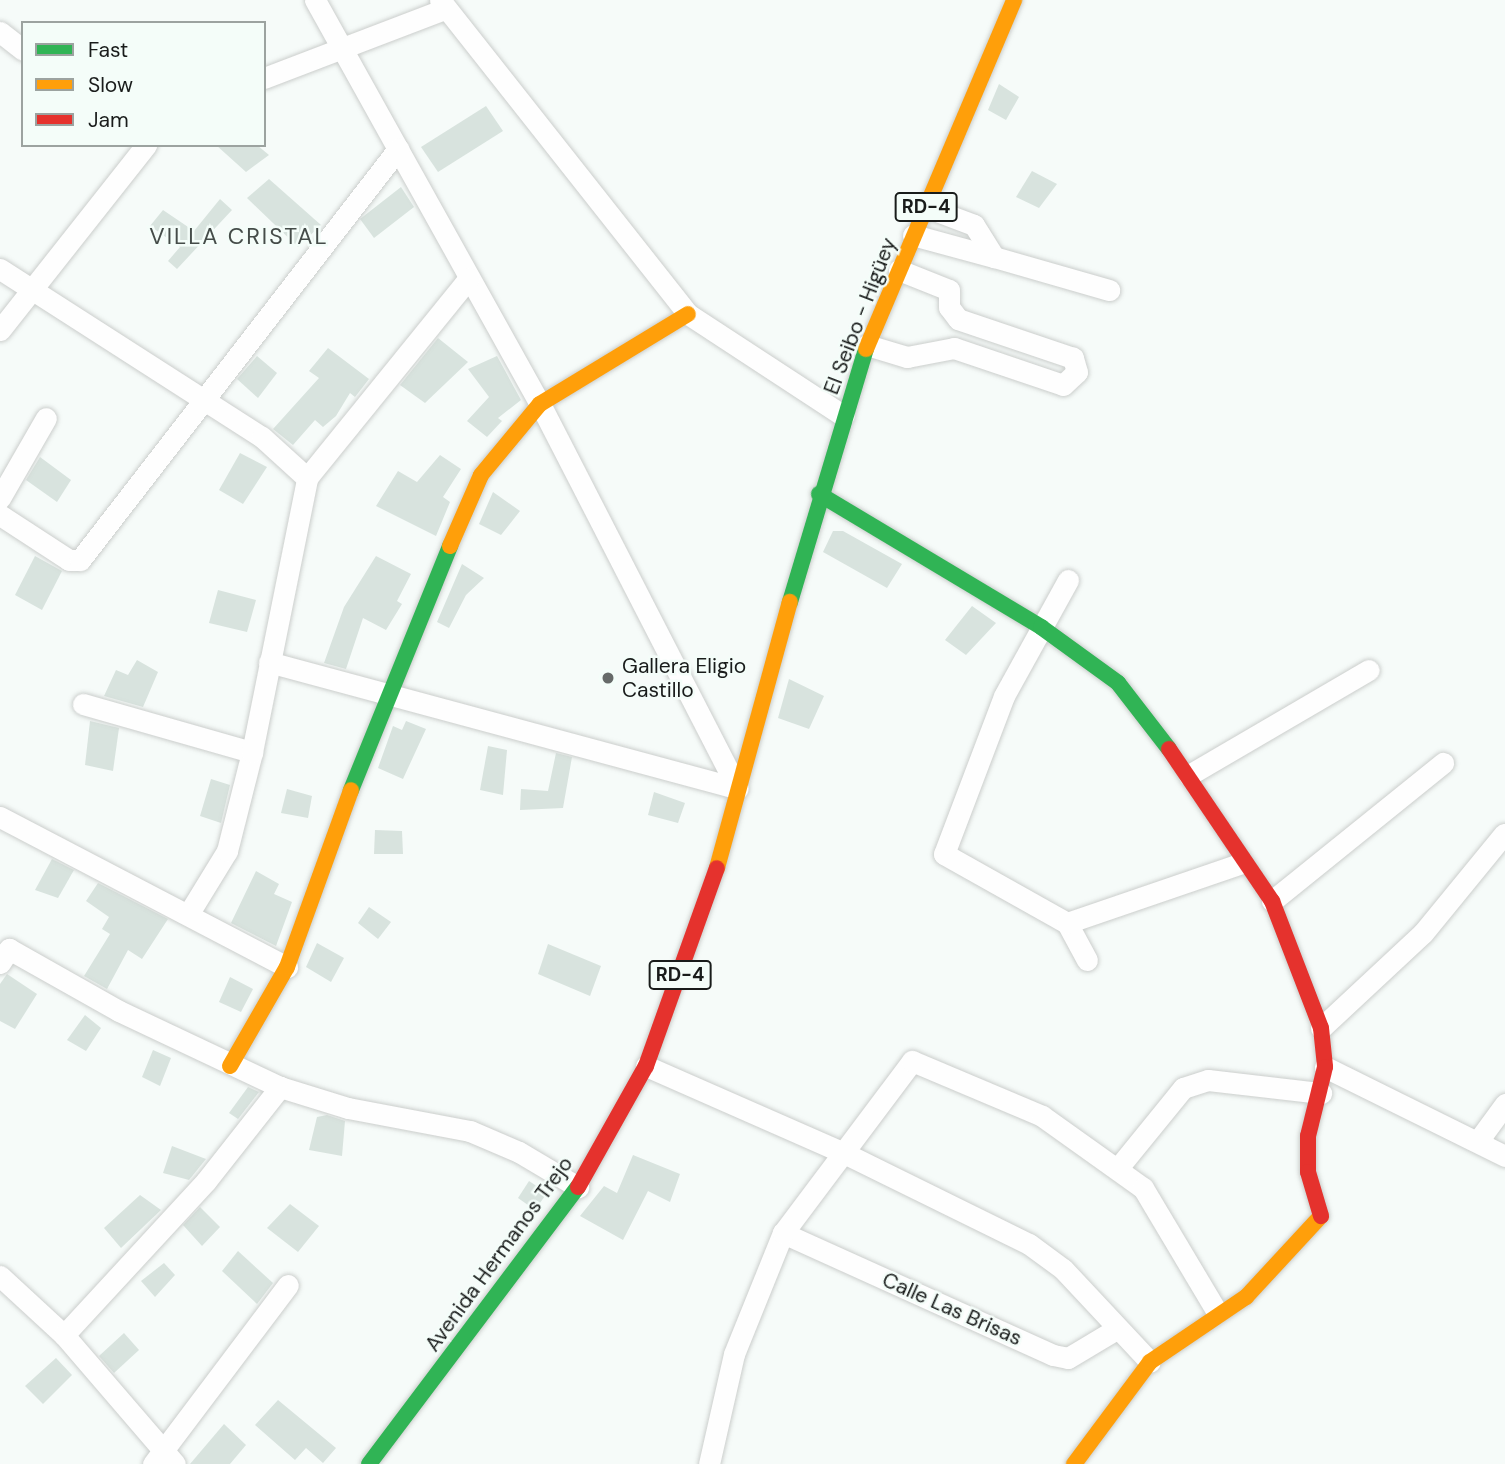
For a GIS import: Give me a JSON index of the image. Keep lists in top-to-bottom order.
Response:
{
  "streets": {
    "street": [
      "RD-4",
      "El Seibo - Higüey",
      "Avenida Hermanos Trejo",
      "Calle Las Brisas"
    ]
  },
  "crossings": [
    ["El Seibo - Higüey", "Avenida Hermanos Trejo"]
  ],
  "districts": ["VILLA CRISTAL"],
  "places": ["Gallera Eligio Castillo"],
  "legend": ["Fast", "Slow", "Jam"]
}
